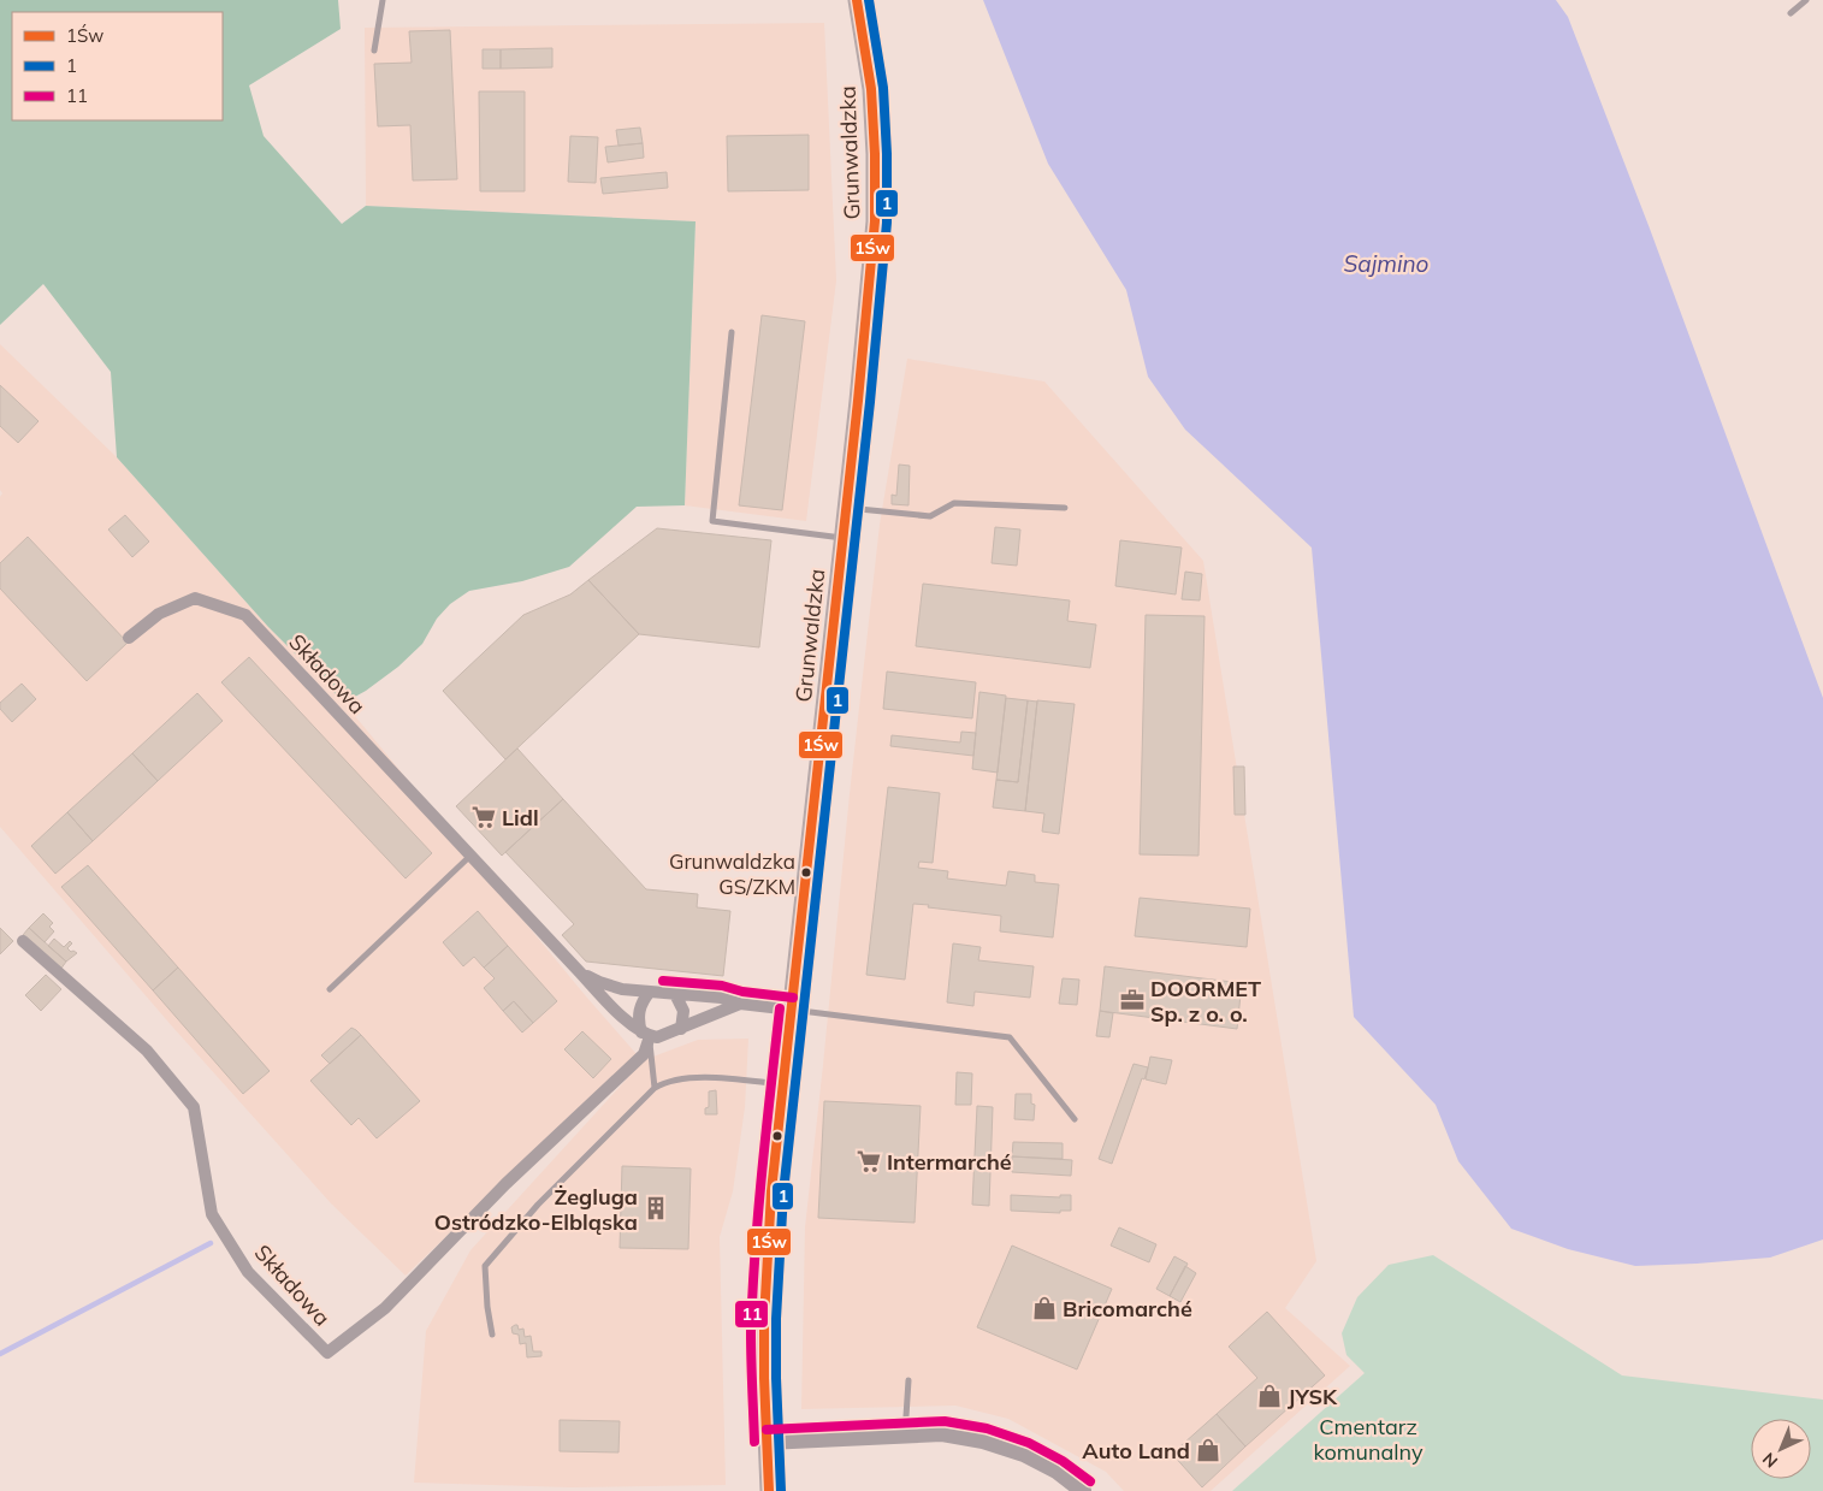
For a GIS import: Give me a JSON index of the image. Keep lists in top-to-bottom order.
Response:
{
  "streets": {
    "main road": ["Grunwaldzka"],
    "street": ["Składowa"]
  },
  "crossings": [
    ["Grunwaldzka", "Składowa"]
  ],
  "water": ["Sajmino"],
  "parks": ["Cmentarz komunalny"],
  "places": {
    "supermarket": ["Lidl", "Intermarché"],
    "other": ["Grunwaldzka GS/ZKM"],
    "office": ["DOORMET Sp. z o. o."],
    "building": ["Żegluga Ostródzko-Elbląska"],
    "shop": ["Bricomarché", "JYSK", "Auto Land"]
  },
  "lines": ["transit line 1Św", "transit line 1", "transit line 11"],
  "legend": ["1Św", "1", "11"],
  "north": "bottom left"
}
